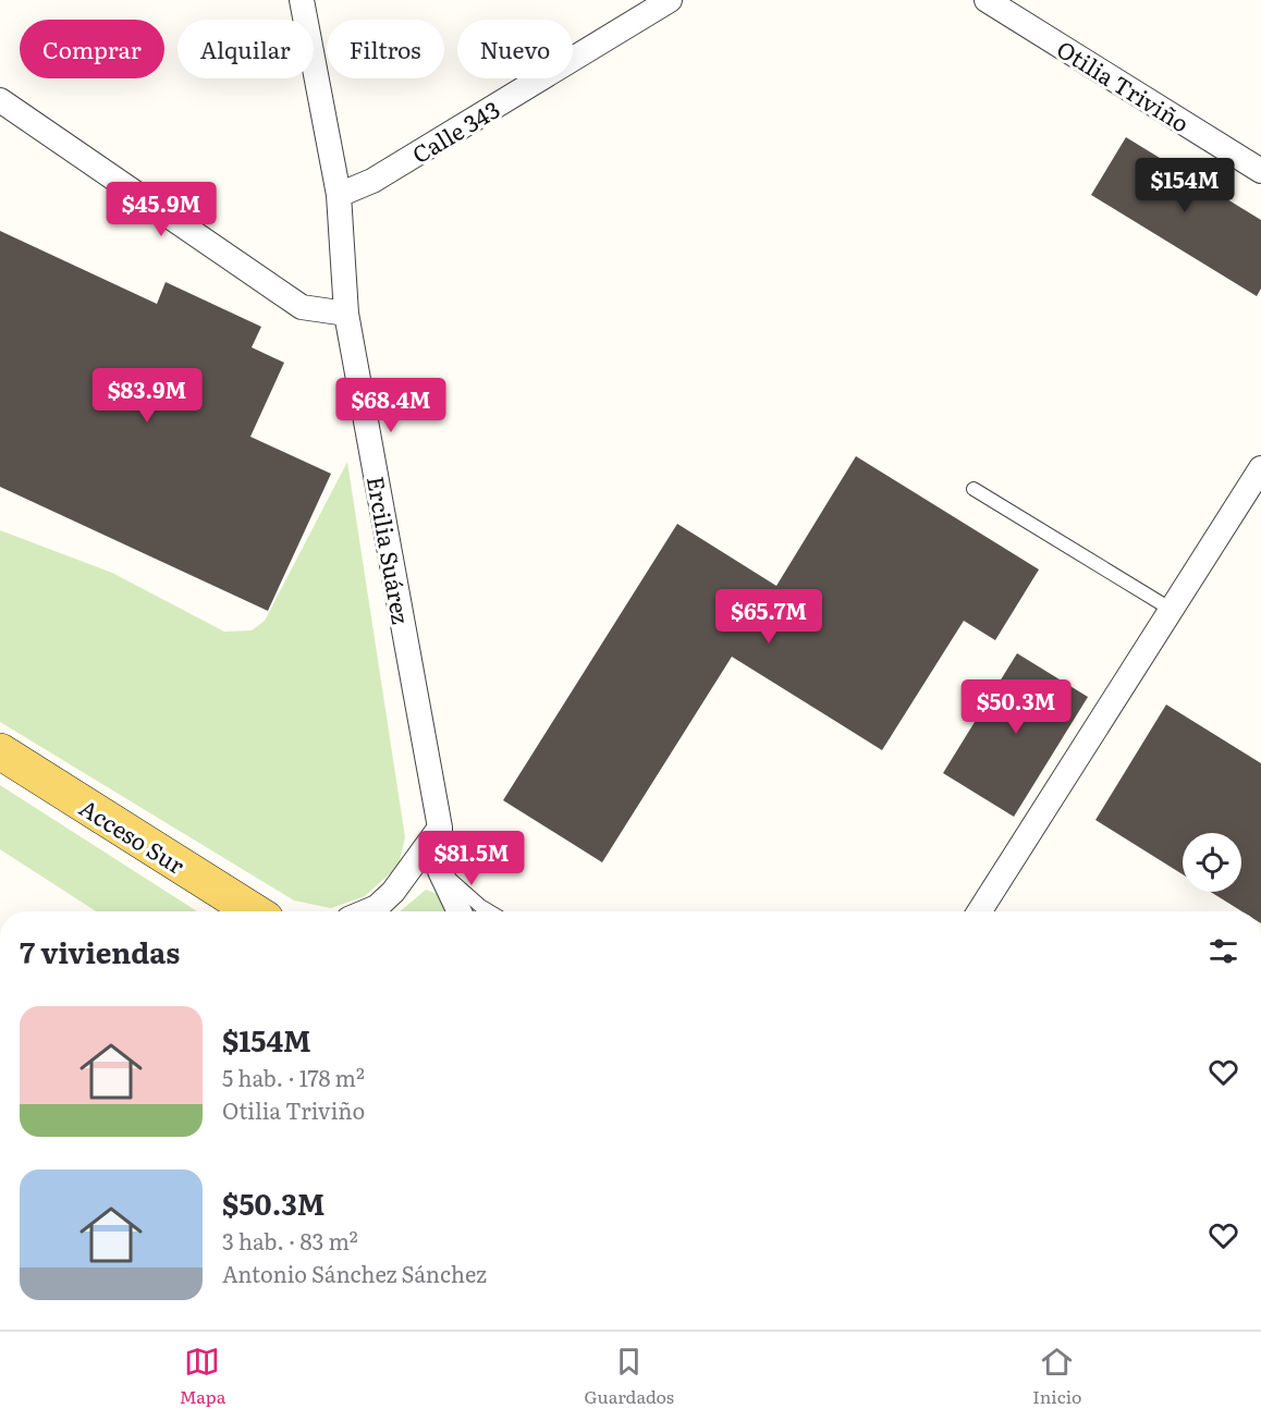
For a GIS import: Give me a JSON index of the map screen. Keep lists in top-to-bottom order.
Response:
{
  "streets": {
    "main road": ["Acceso Sur"],
    "street": ["Otilia Triviño", "Calle 343", "Ercilia Suárez"]
  },
  "crossings": [
    ["Calle 343", "Ercilia Suárez"]
  ],
  "page": {
    "chip": [
      "Comprar",
      "Alquilar",
      "Filtros",
      "Nuevo"
    ],
    "price": [
      "$154M",
      "$45.9M",
      "$83.9M",
      "$68.4M",
      "$65.7M",
      "$50.3M",
      "$81.5M"
    ],
    "heading": "7 viviendas",
    "list": [
      {
        "name": "$154M",
        "note": "5 hab. · 178 m² · Otilia Triviño"
      },
      {
        "name": "$50.3M",
        "note": "3 hab. · 83 m² · Antonio Sánchez Sánchez"
      }
    ],
    "tabs": ["Mapa", "Guardados", "Inicio"]
  }
}
